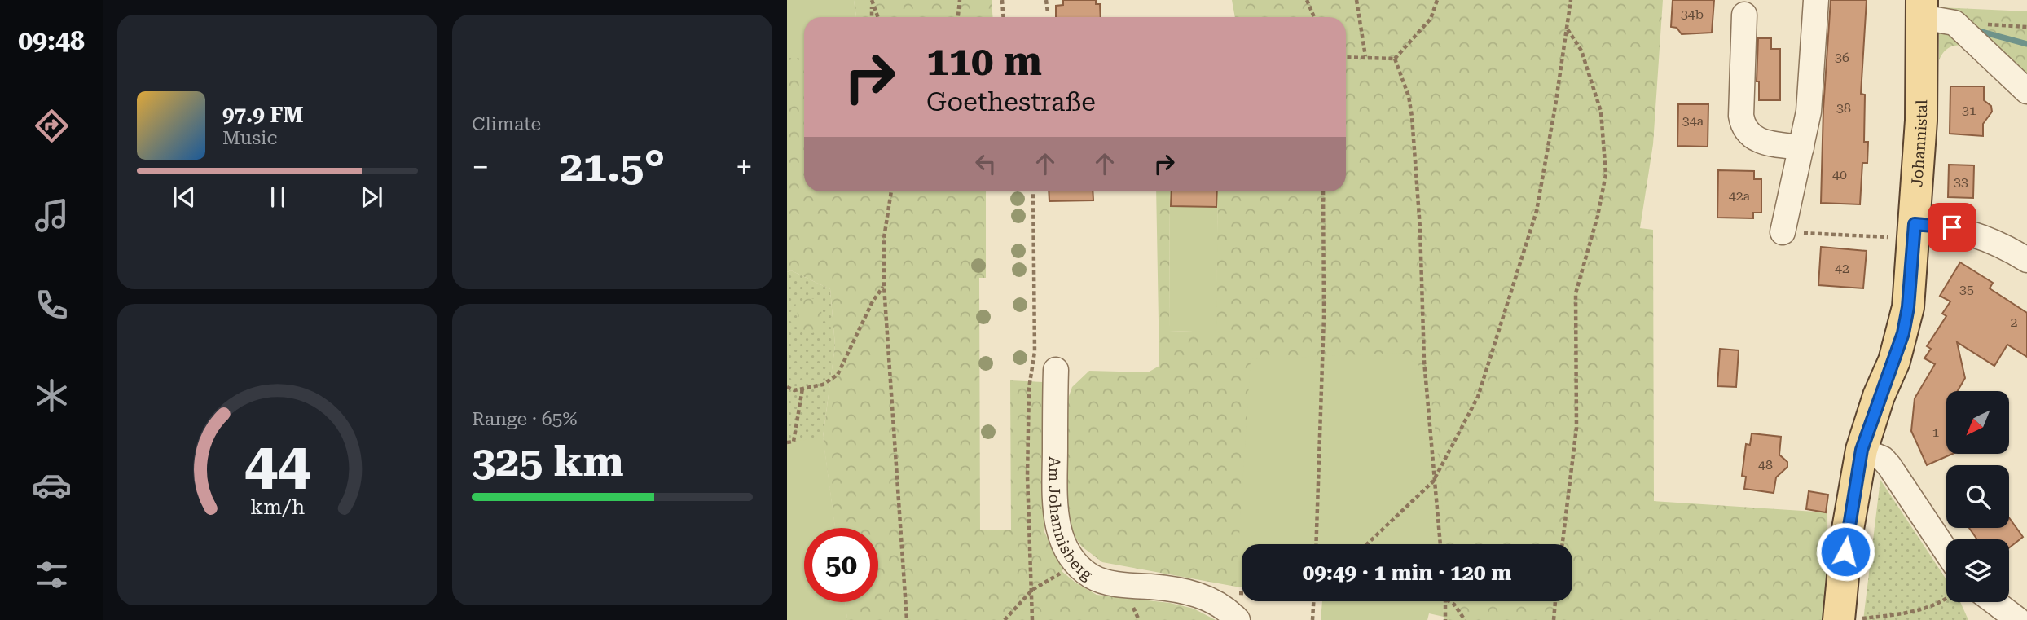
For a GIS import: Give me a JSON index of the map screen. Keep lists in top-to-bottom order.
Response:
{
  "streets": {
    "main road": ["Johannistal"],
    "street": ["Am Johannisberg"]
  },
  "house_numbers": [
    "34b",
    "36",
    "38",
    "31",
    "34a",
    "40",
    "33",
    "42a",
    "42",
    "35",
    "2",
    "1",
    "48"
  ],
  "north": "bottom left",
  "page": {
    "tabs": "09:48",
    "tile": [
      "Climate",
      ["Range · 65%", "325 km"]
    ],
    "turn": ["110 m", "Goethestraße"],
    "song": ["97.9 FM", "Music"],
    "heat": ["−", "21.5°", "+"],
    "limit": "50",
    "trip": "09:49 · 1 min · 120 m",
    "gauge": ["44", "km/h"]
  }
}
